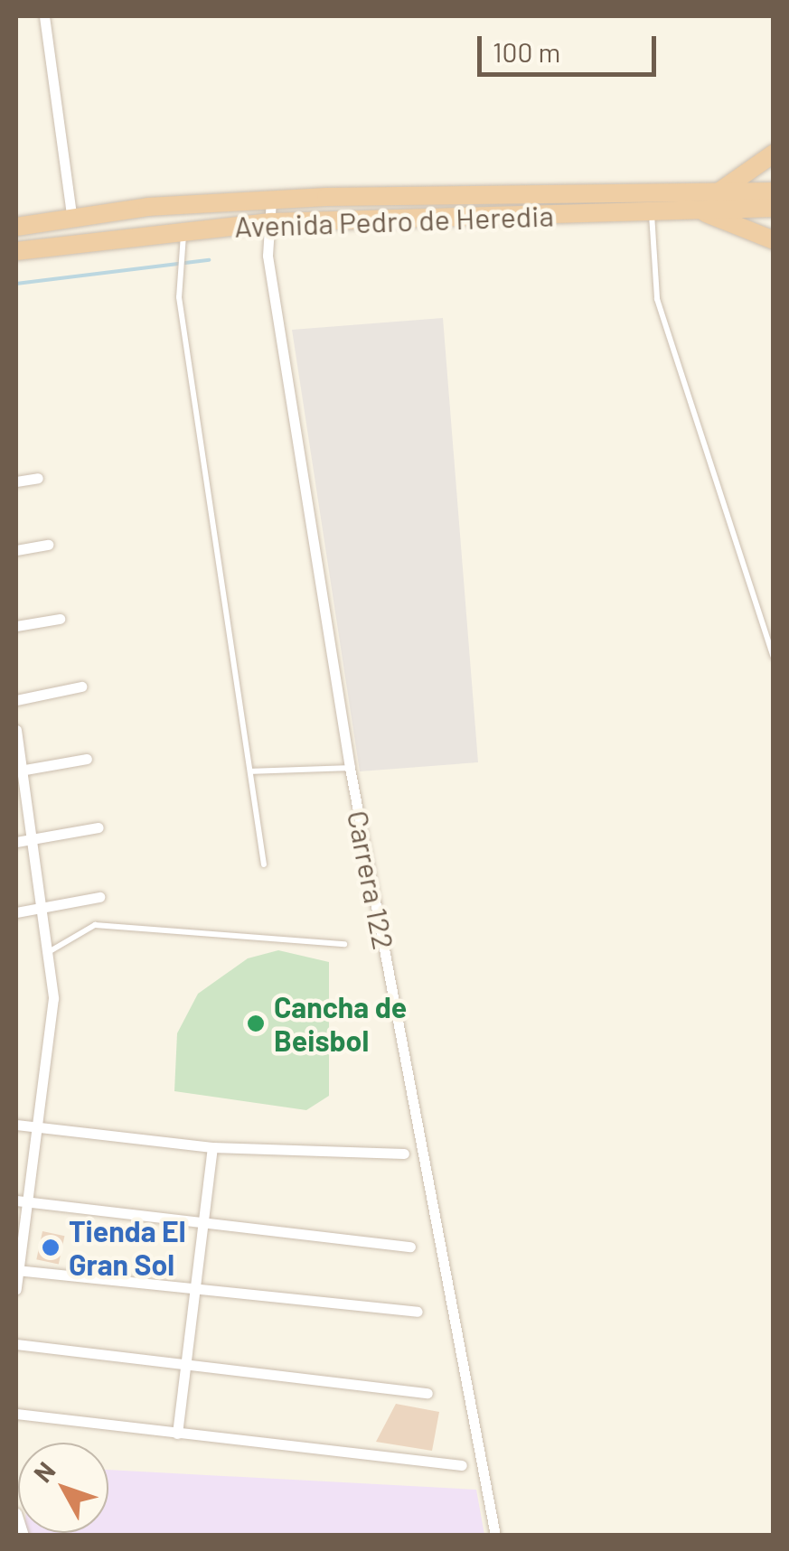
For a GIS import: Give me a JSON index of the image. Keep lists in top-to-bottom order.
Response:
{
  "streets": {
    "highway": ["Avenida Pedro de Heredia"],
    "street": ["Carrera 122"]
  },
  "crossings": [
    ["Avenida Pedro de Heredia", "Carrera 122"]
  ],
  "places": ["Cancha de Beisbol", "Tienda El Gran Sol"],
  "scale_bar": "100 m",
  "north": "top left"
}
